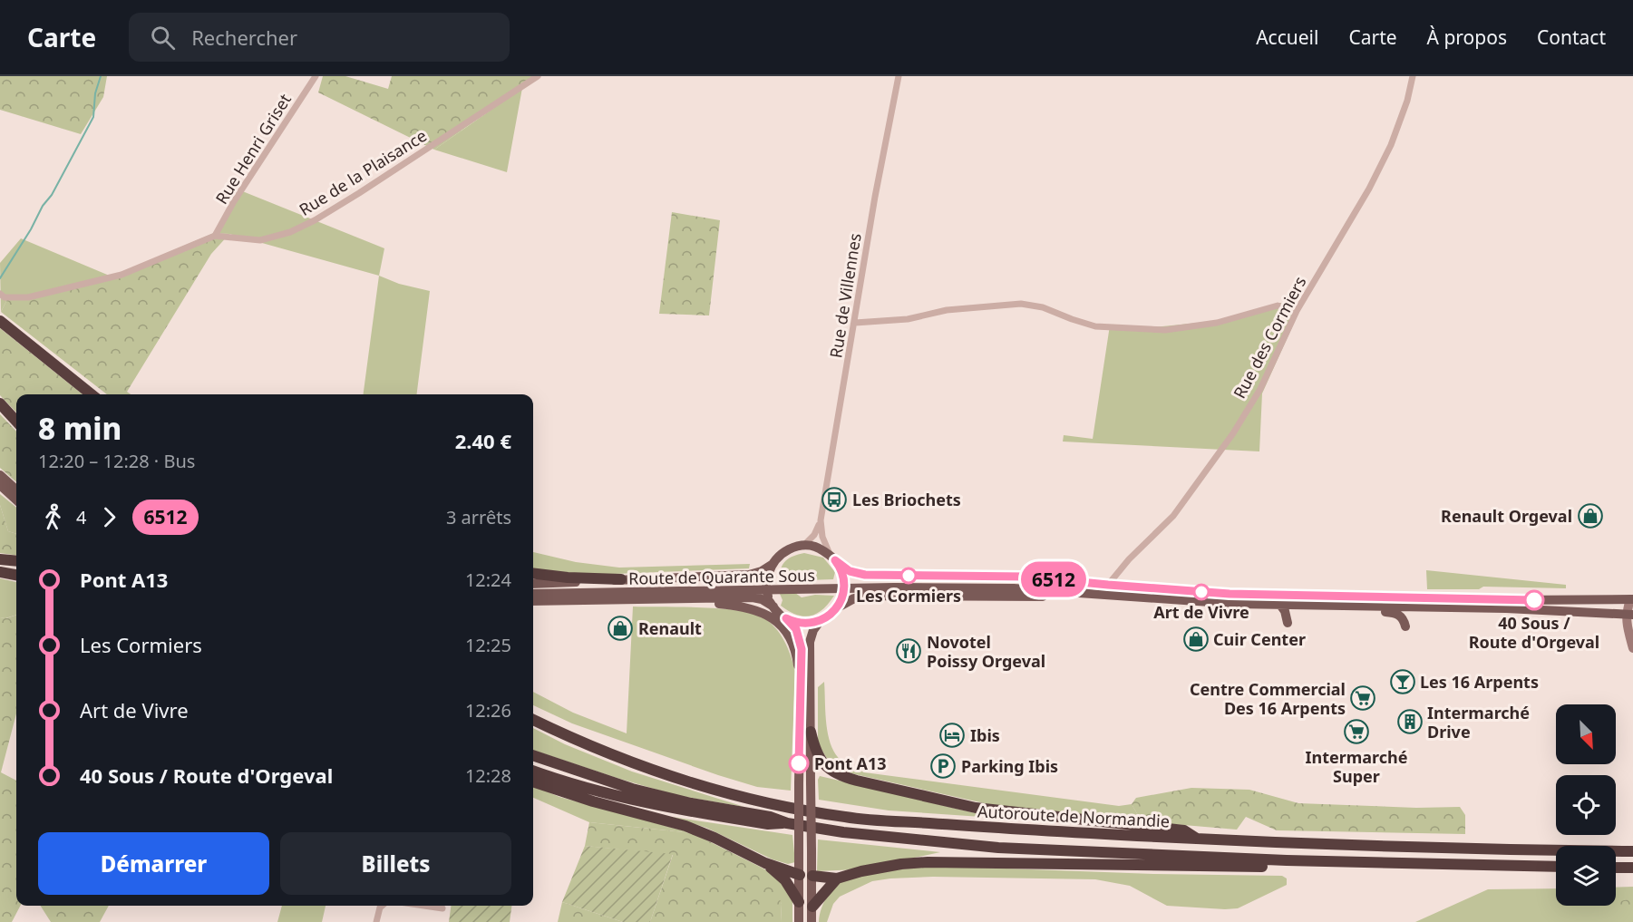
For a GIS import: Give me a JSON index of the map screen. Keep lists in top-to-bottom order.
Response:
{
  "streets": {
    "highway": ["Autoroute de Normandie"],
    "main road": ["Route de Quarante Sous"],
    "street": [
      "Rue Henri Griset",
      "Rue de la Plaisance",
      "Rue de Villennes",
      "Rue des Cormiers"
    ]
  },
  "crossings": [
    ["Rue Henri Griset", "Rue de la Plaisance"],
    ["Rue des Cormiers", "Route de Quarante Sous"]
  ],
  "places": {
    "bus stop": ["Les Briochets"],
    "shop": ["Renault Orgeval", "Renault", "Cuir Center"],
    "other": [
      "Les Cormiers",
      "Art de Vivre",
      "40 Sous / Route d'Orgeval",
      "Pont A13"
    ],
    "restaurant": ["Novotel Poissy Orgeval"],
    "bar": ["Les 16 Arpents"],
    "supermarket": ["Centre Commercial Des 16 Arpents", "Intermarché Super"],
    "building": ["Intermarché Drive"],
    "hotel": ["Ibis"],
    "parking": ["Parking Ibis"]
  },
  "lines": ["bus line 6512"],
  "north": "bottom right",
  "page": {
    "header": "Carte",
    "search": "Rechercher",
    "nav": [
      "Accueil",
      "Carte",
      "À propos",
      "Contact"
    ],
    "on_map": "6512",
    "heading": ["8 min", "12:20 – 12:28 · Bus", "2.40 €"],
    "legs": ["4", "6512", "3 arrêts"],
    "list": [
      {
        "name": "Pont A13",
        "value": "12:24"
      },
      {
        "name": "Les Cormiers",
        "value": "12:25"
      },
      {
        "name": "Art de Vivre",
        "value": "12:26"
      },
      {
        "name": "40 Sous / Route d'Orgeval",
        "value": "12:28"
      }
    ],
    "buttons": ["Démarrer", "Billets"]
  }
}
